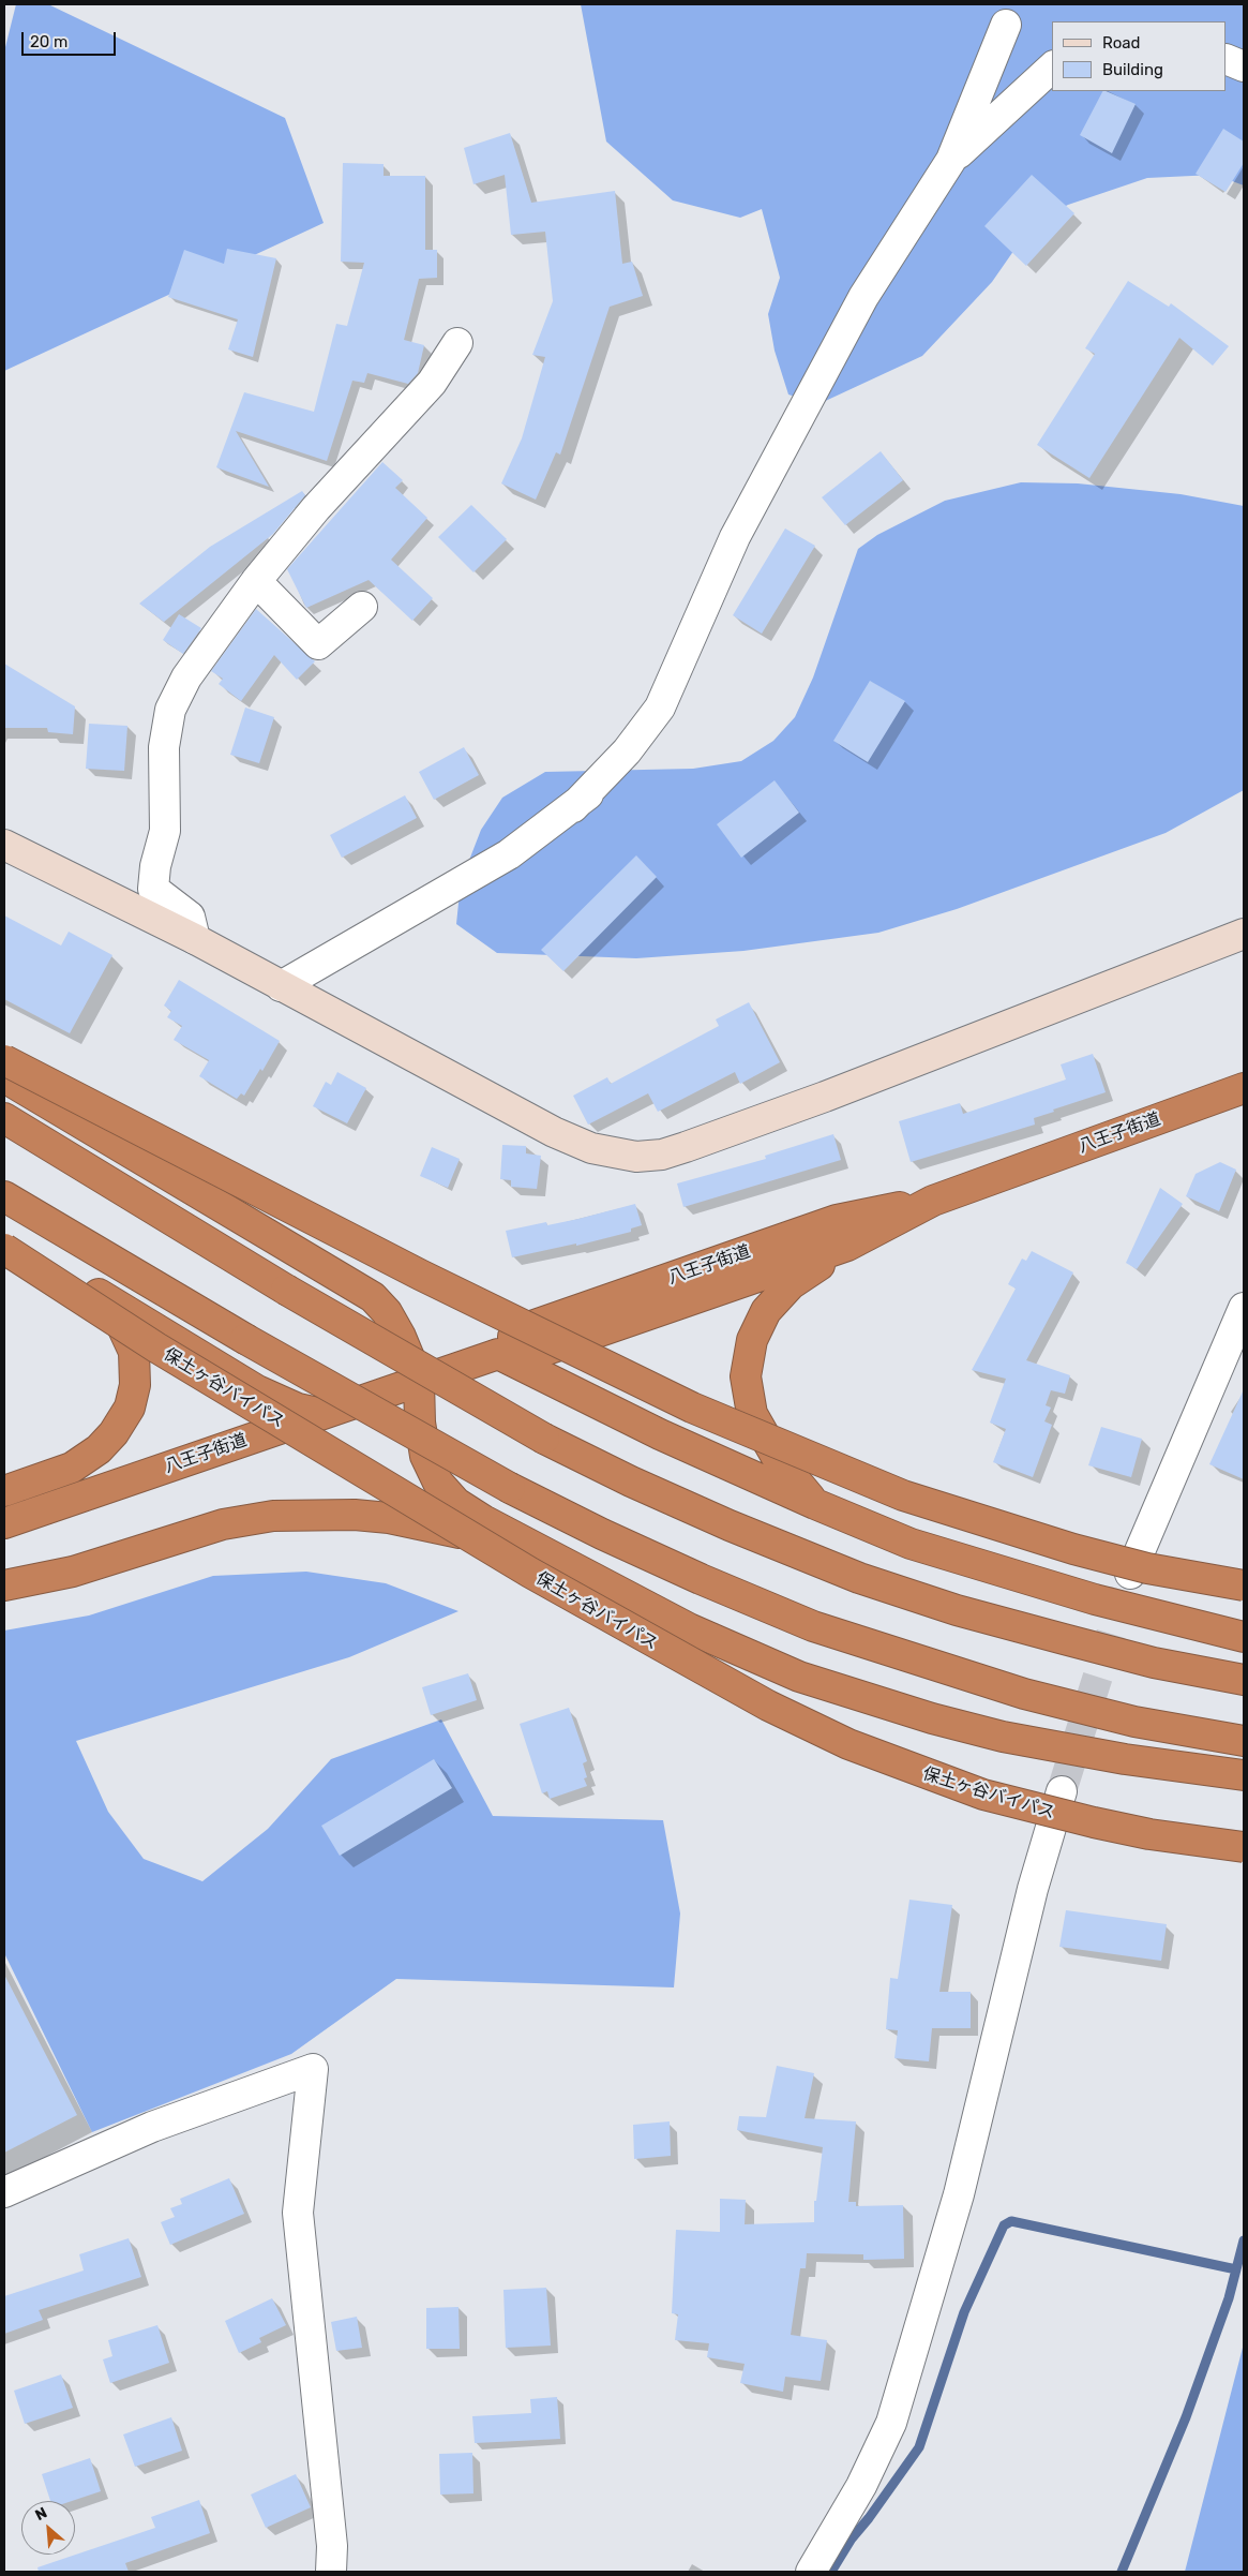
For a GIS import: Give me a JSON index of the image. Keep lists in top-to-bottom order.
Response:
{
  "streets": {
    "highway": ["八王子街道", "保土ヶ谷バイパス"]
  },
  "legend": ["Road", "Building"],
  "scale_bar": "20 m",
  "north": "top left"
}
